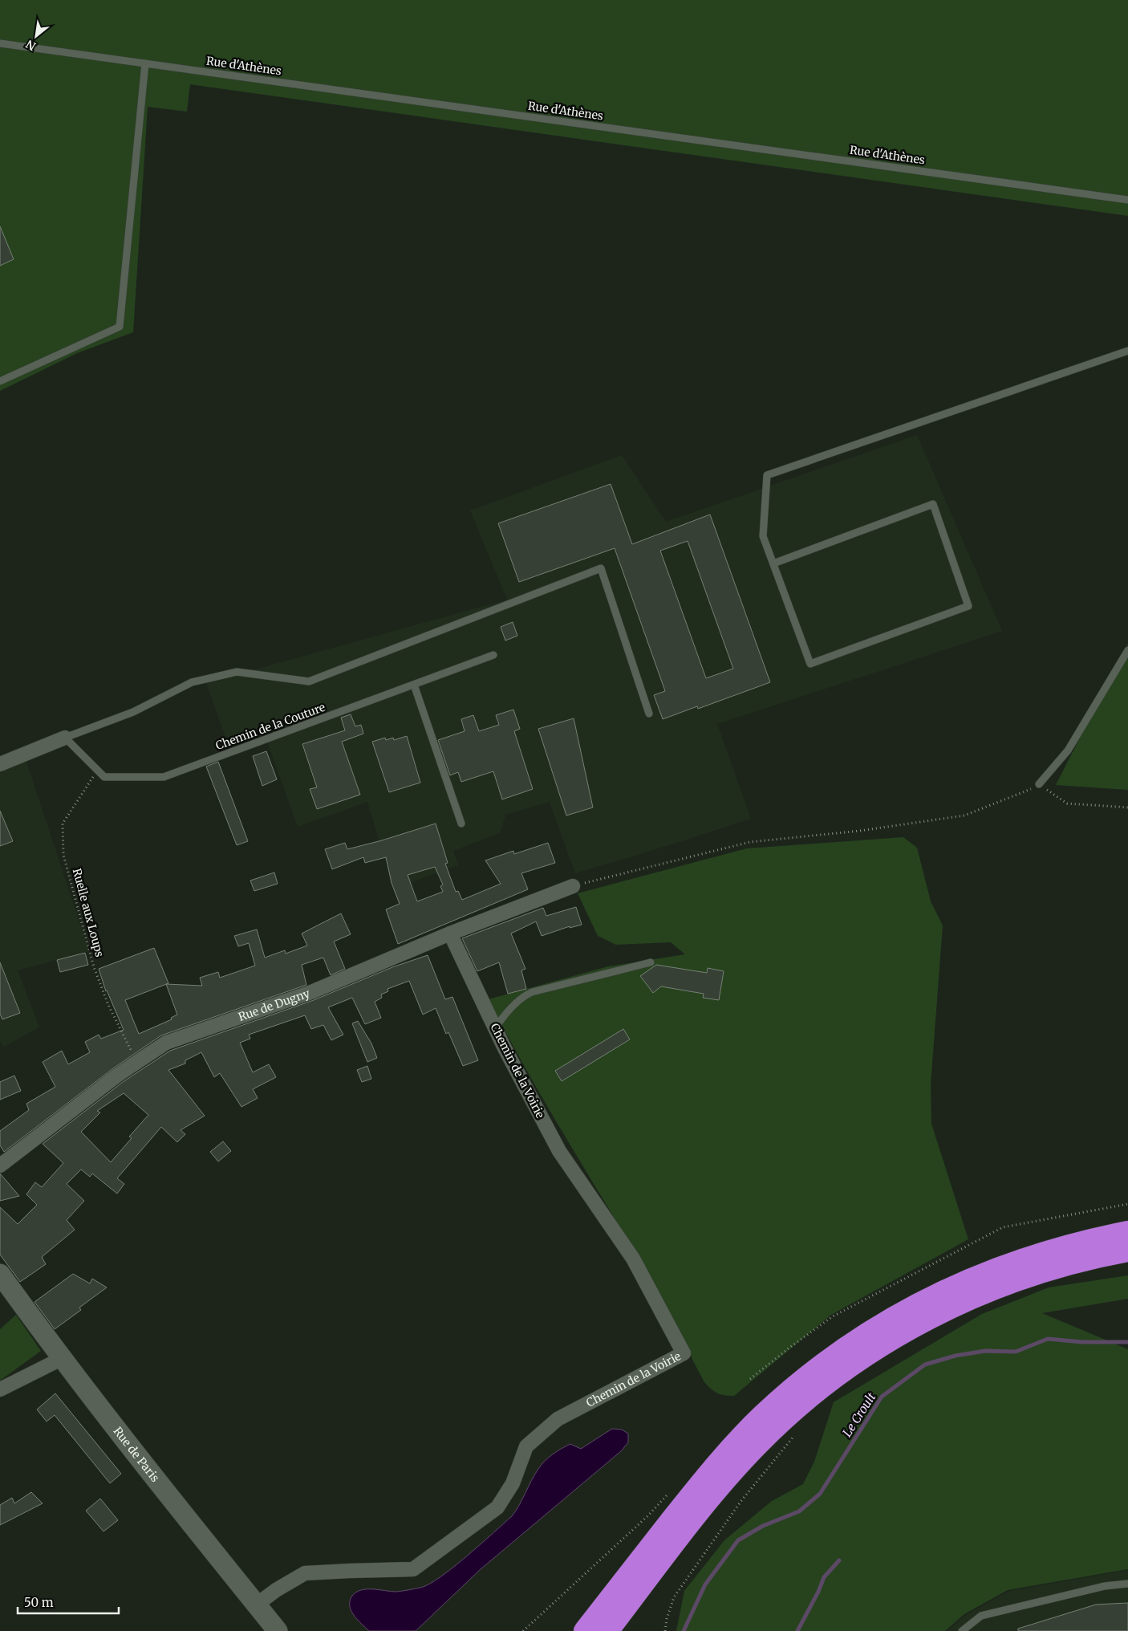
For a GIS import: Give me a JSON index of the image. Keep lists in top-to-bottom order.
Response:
{
  "streets": {
    "street": ["Rue de Dugny", "Chemin de la Voirie", "Rue de Paris"],
    "lane": ["Rue d'Athènes", "Chemin de la Couture"],
    "path": ["Ruelle aux Loups"]
  },
  "crossings": [
    ["Chemin de la Couture", "Ruelle aux Loups"],
    ["Ruelle aux Loups", "Rue de Dugny"],
    ["Rue de Dugny", "Chemin de la Voirie"],
    ["Chemin de la Voirie", "Rue de Paris"]
  ],
  "water": ["Le Croult"],
  "scale_bar": "50 m",
  "north": "bottom left"
}
